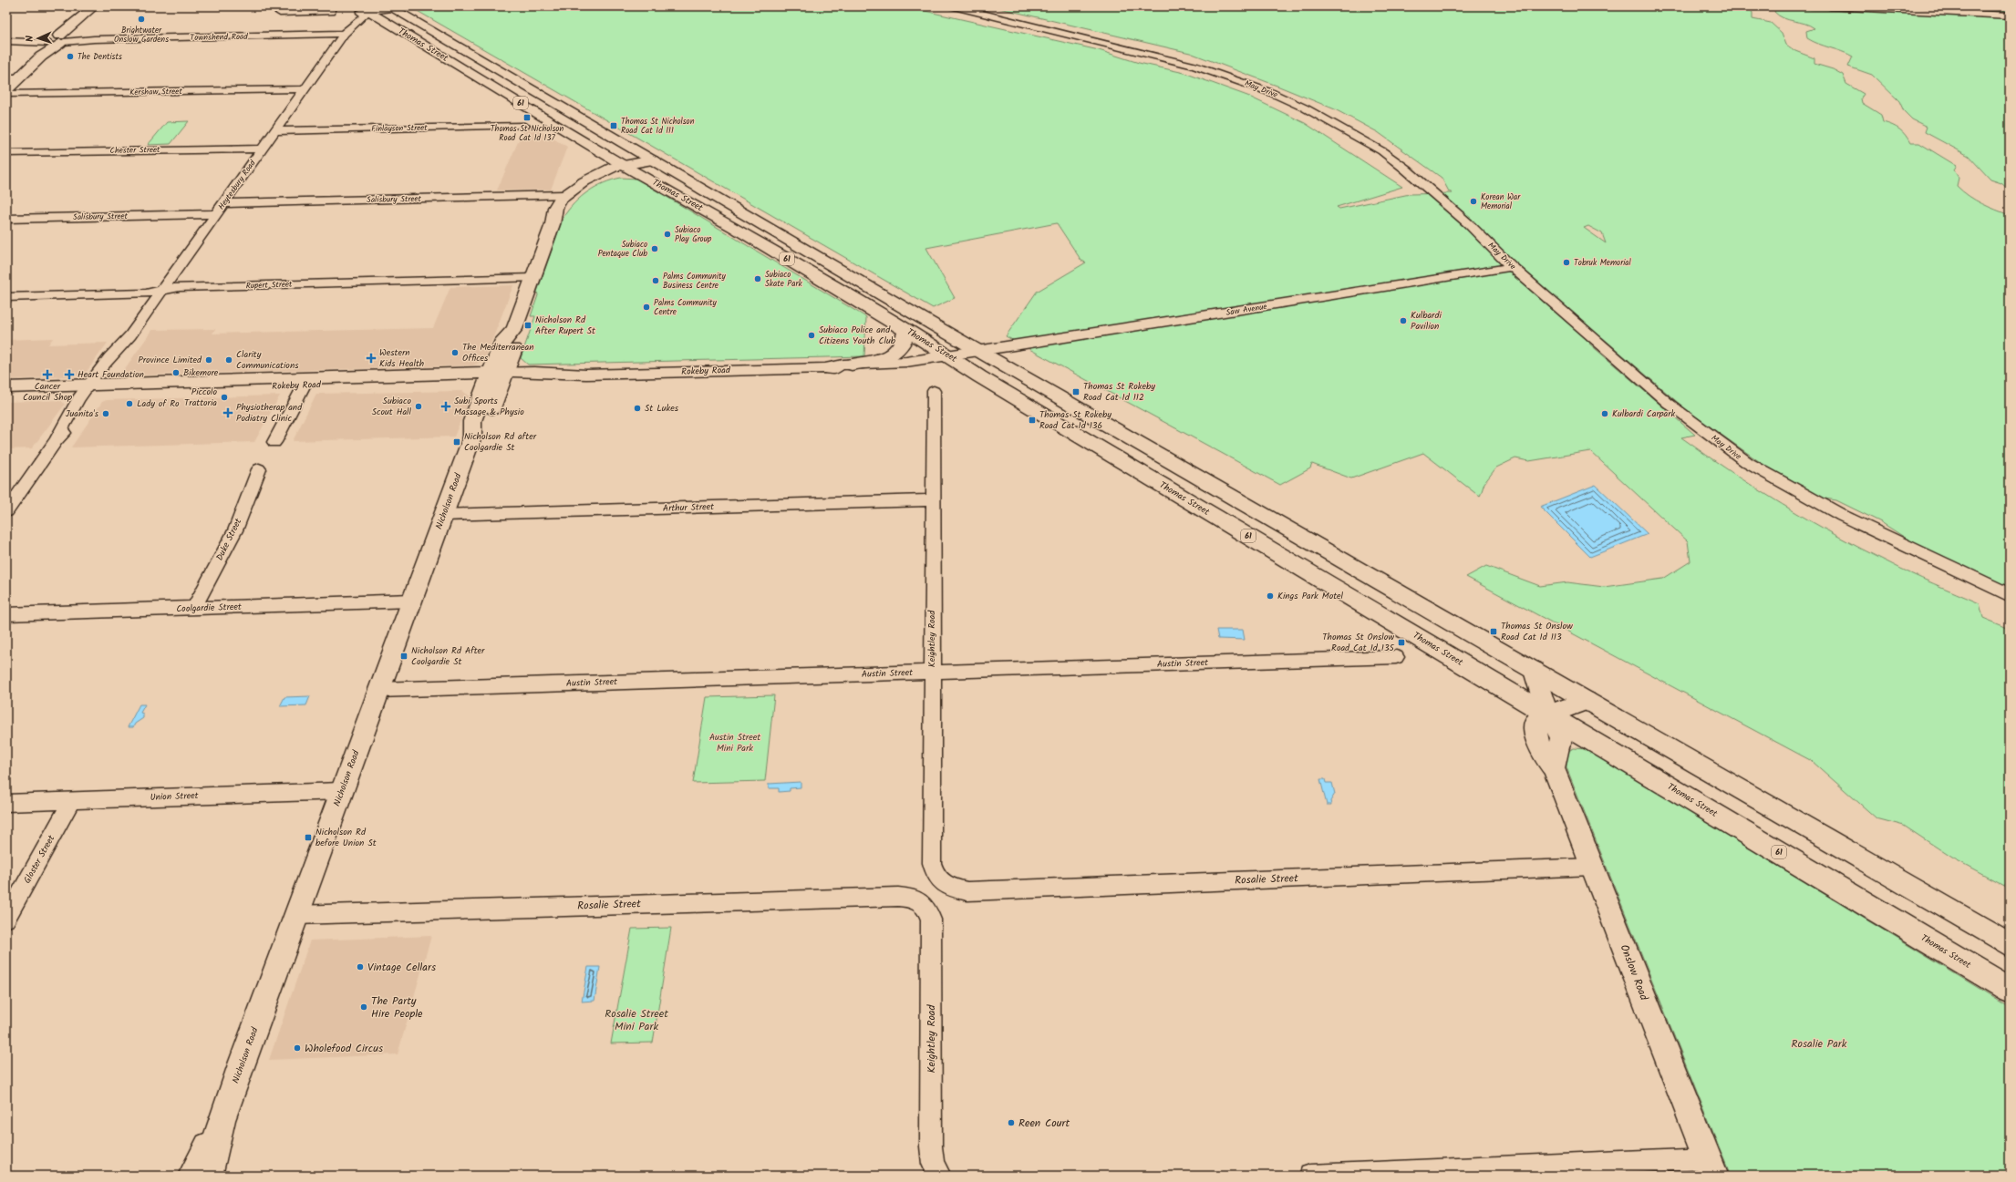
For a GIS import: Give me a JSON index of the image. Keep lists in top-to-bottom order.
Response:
{
  "streets": {
    "main road": [
      "Thomas Street",
      "61",
      "Rokeby Road",
      "Nicholson Road",
      "Onslow Road"
    ],
    "street": [
      "Townshend Road",
      "May Drive",
      "Kershaw Street",
      "Finlayson Street",
      "Chester Street",
      "Heytesbury Road",
      "Salisbury Street",
      "Rupert Street",
      "Saw Avenue",
      "Arthur Street",
      "Duke Street",
      "Coolgardie Street",
      "Keightley Road",
      "Austin Street",
      "Union Street",
      "Gloster Street",
      "Rosalie Street"
    ]
  },
  "crossings": [
    ["Townshend Road", "Heytesbury Road"],
    ["Thomas Street", "Heytesbury Road"],
    ["Thomas Street", "Saw Avenue"],
    ["Thomas Street", "Rokeby Road"],
    ["Thomas Street", "Nicholson Road"],
    ["Thomas Street", "Onslow Road"],
    ["May Drive", "Saw Avenue"],
    ["Kershaw Street", "Heytesbury Road"],
    ["Finlayson Street", "Heytesbury Road"],
    ["Chester Street", "Heytesbury Road"],
    ["Heytesbury Road", "Salisbury Street"],
    ["Heytesbury Road", "Rupert Street"],
    ["Heytesbury Road", "Rokeby Road"],
    ["Salisbury Street", "Nicholson Road"],
    ["Rupert Street", "Nicholson Road"],
    ["Saw Avenue", "Rokeby Road"],
    ["Rokeby Road", "Nicholson Road"],
    ["Nicholson Road", "Arthur Street"],
    ["Nicholson Road", "Coolgardie Street"],
    ["Nicholson Road", "Austin Street"],
    ["Nicholson Road", "Union Street"],
    ["Nicholson Road", "Rosalie Street"],
    ["Arthur Street", "Keightley Road"],
    ["Duke Street", "Coolgardie Street"],
    ["Keightley Road", "Austin Street"],
    ["Keightley Road", "Rosalie Street"],
    ["Union Street", "Gloster Street"],
    ["Rosalie Street", "Onslow Road"]
  ],
  "parks": ["Austin Street Mini Park", "Rosalie Street Mini Park", "Rosalie Park"],
  "places": {
    "other": [
      "Brightwater Onslow Gardens",
      "The Dentists",
      "Korean War Memorial",
      "Subiaco Play Group",
      "Subiaco Pentaque Club",
      "Tobruk Memorial",
      "Subiaco Skate Park",
      "Palms Community Business Centre",
      "Palms Community Centre",
      "Kulbardi Pavilion",
      "Subiaco Police and Citizens Youth Club",
      "The Mediterranean Offices",
      "Province Limited",
      "Clarity Communications",
      "Bikemore",
      "Piccolo Trattoria",
      "Lady of Ro",
      "Subiaco Scout Hall",
      "St Lukes",
      "Juanita's",
      "Kulbardi Carpark",
      "Kings Park Motel",
      "Vintage Cellars",
      "The Party Hire People",
      "Wholefood Circus",
      "Reen Court"
    ],
    "transit": [
      "Thomas St Nicholson Road Cat Id 137",
      "Thomas St Nicholson Road Cat Id 111",
      "Nicholson Rd After Rupert St",
      "Thomas St Rokeby Road Cat Id 112",
      "Thomas St Rokeby Road Cat Id 136",
      "Nicholson Rd after Coolgardie St",
      "Thomas St Onslow Road Cat Id 113",
      "Thomas St Onslow Road Cat Id 135",
      "Nicholson Rd After Coolgardie St",
      "Nicholson Rd before Union St"
    ],
    "health": [
      "Western Kids Health",
      "Cancer Council Shop",
      "Heart Foundation",
      "Subi Sports Massage & Physio",
      "Physiotherap and Podiatry Clinic"
    ]
  },
  "north": "left"
}
